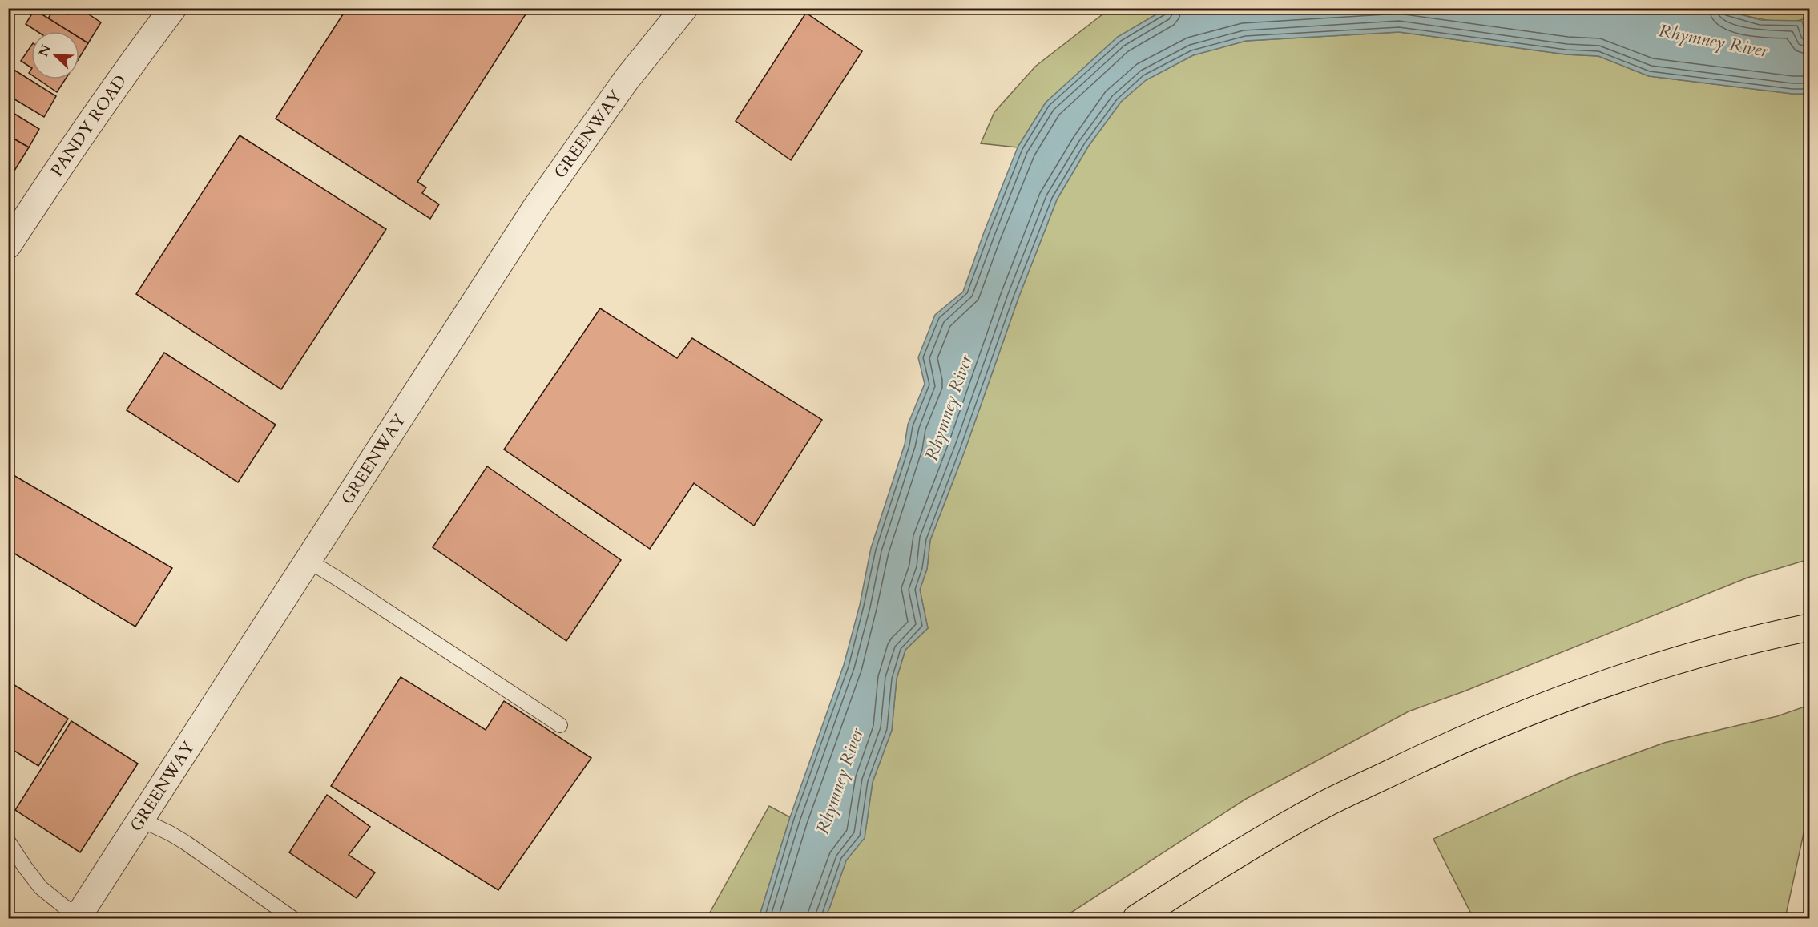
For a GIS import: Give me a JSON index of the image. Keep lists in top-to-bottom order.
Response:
{
  "streets": {
    "street": ["PANDY ROAD", "GREENWAY"]
  },
  "water": ["Rhymney River"],
  "north": "top left"
}
